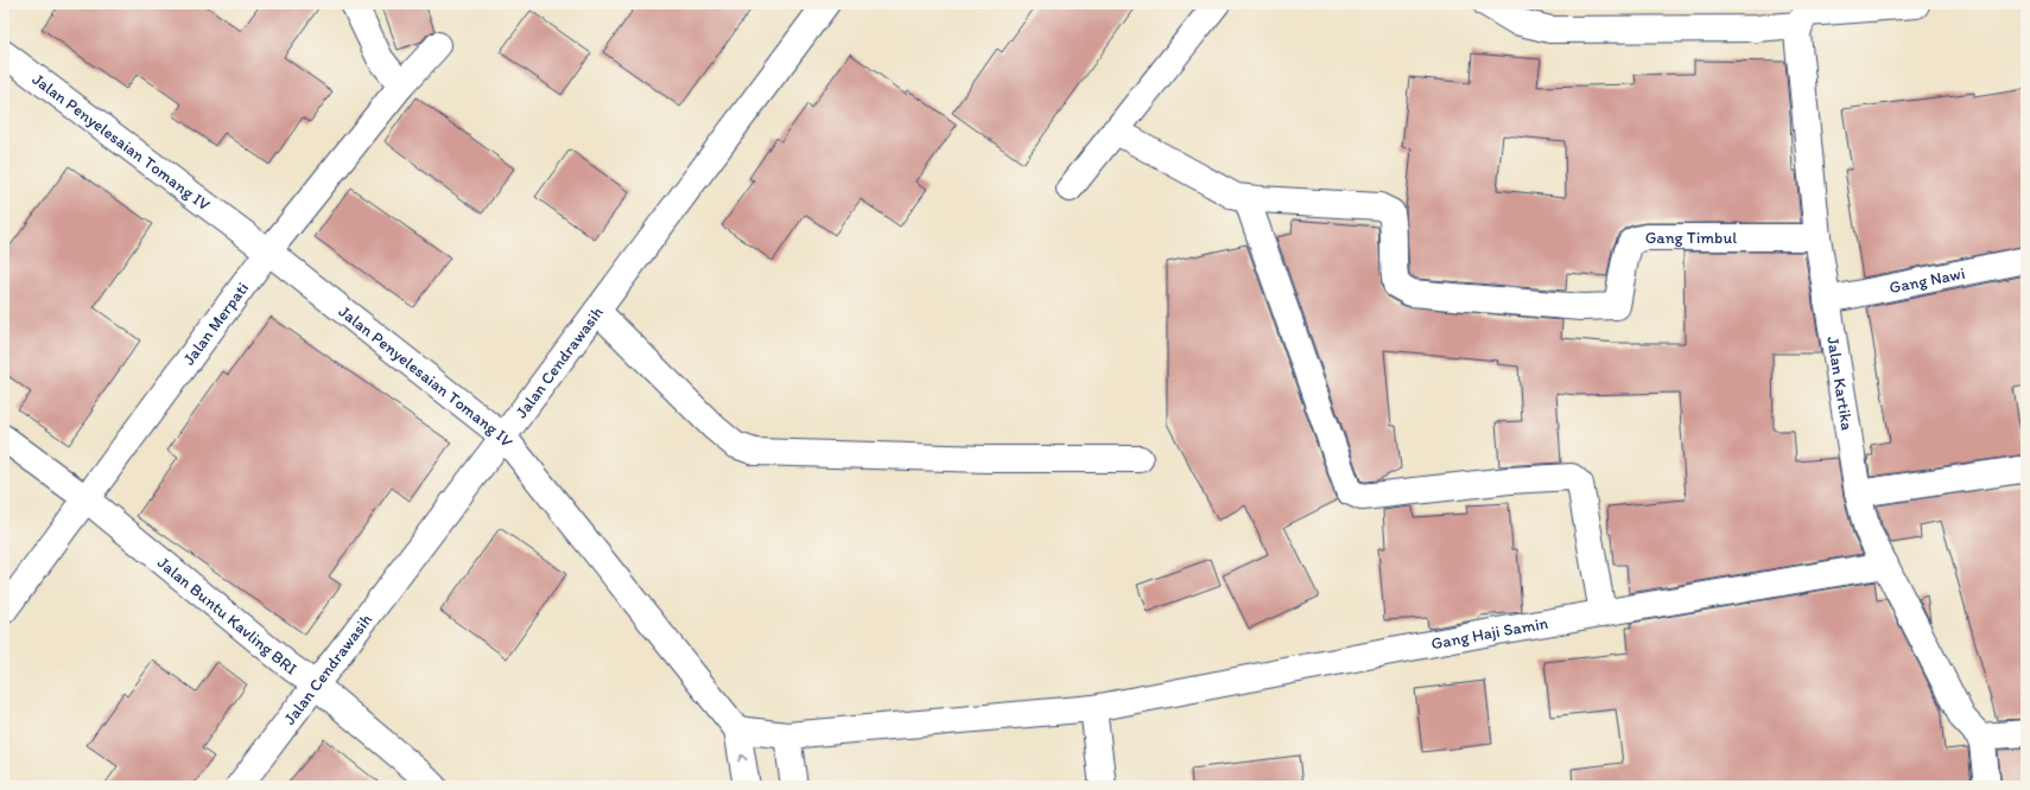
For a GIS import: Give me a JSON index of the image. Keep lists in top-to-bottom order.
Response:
{
  "streets": {
    "street": [
      "Jalan Penyelesaian Tomang IV",
      "Gang Timbul",
      "Gang Nawi",
      "Jalan Merpati",
      "Jalan Cendrawasih",
      "Jalan Kartika",
      "Jalan Buntu Kavling BRI",
      "Gang Haji Samin"
    ]
  },
  "crossings": [
    ["Jalan Penyelesaian Tomang IV", "Jalan Merpati"],
    ["Jalan Penyelesaian Tomang IV", "Jalan Cendrawasih"],
    ["Gang Timbul", "Jalan Kartika"],
    ["Gang Nawi", "Jalan Kartika"],
    ["Jalan Merpati", "Jalan Buntu Kavling BRI"],
    ["Jalan Cendrawasih", "Jalan Buntu Kavling BRI"],
    ["Jalan Kartika", "Gang Haji Samin"]
  ]
}
